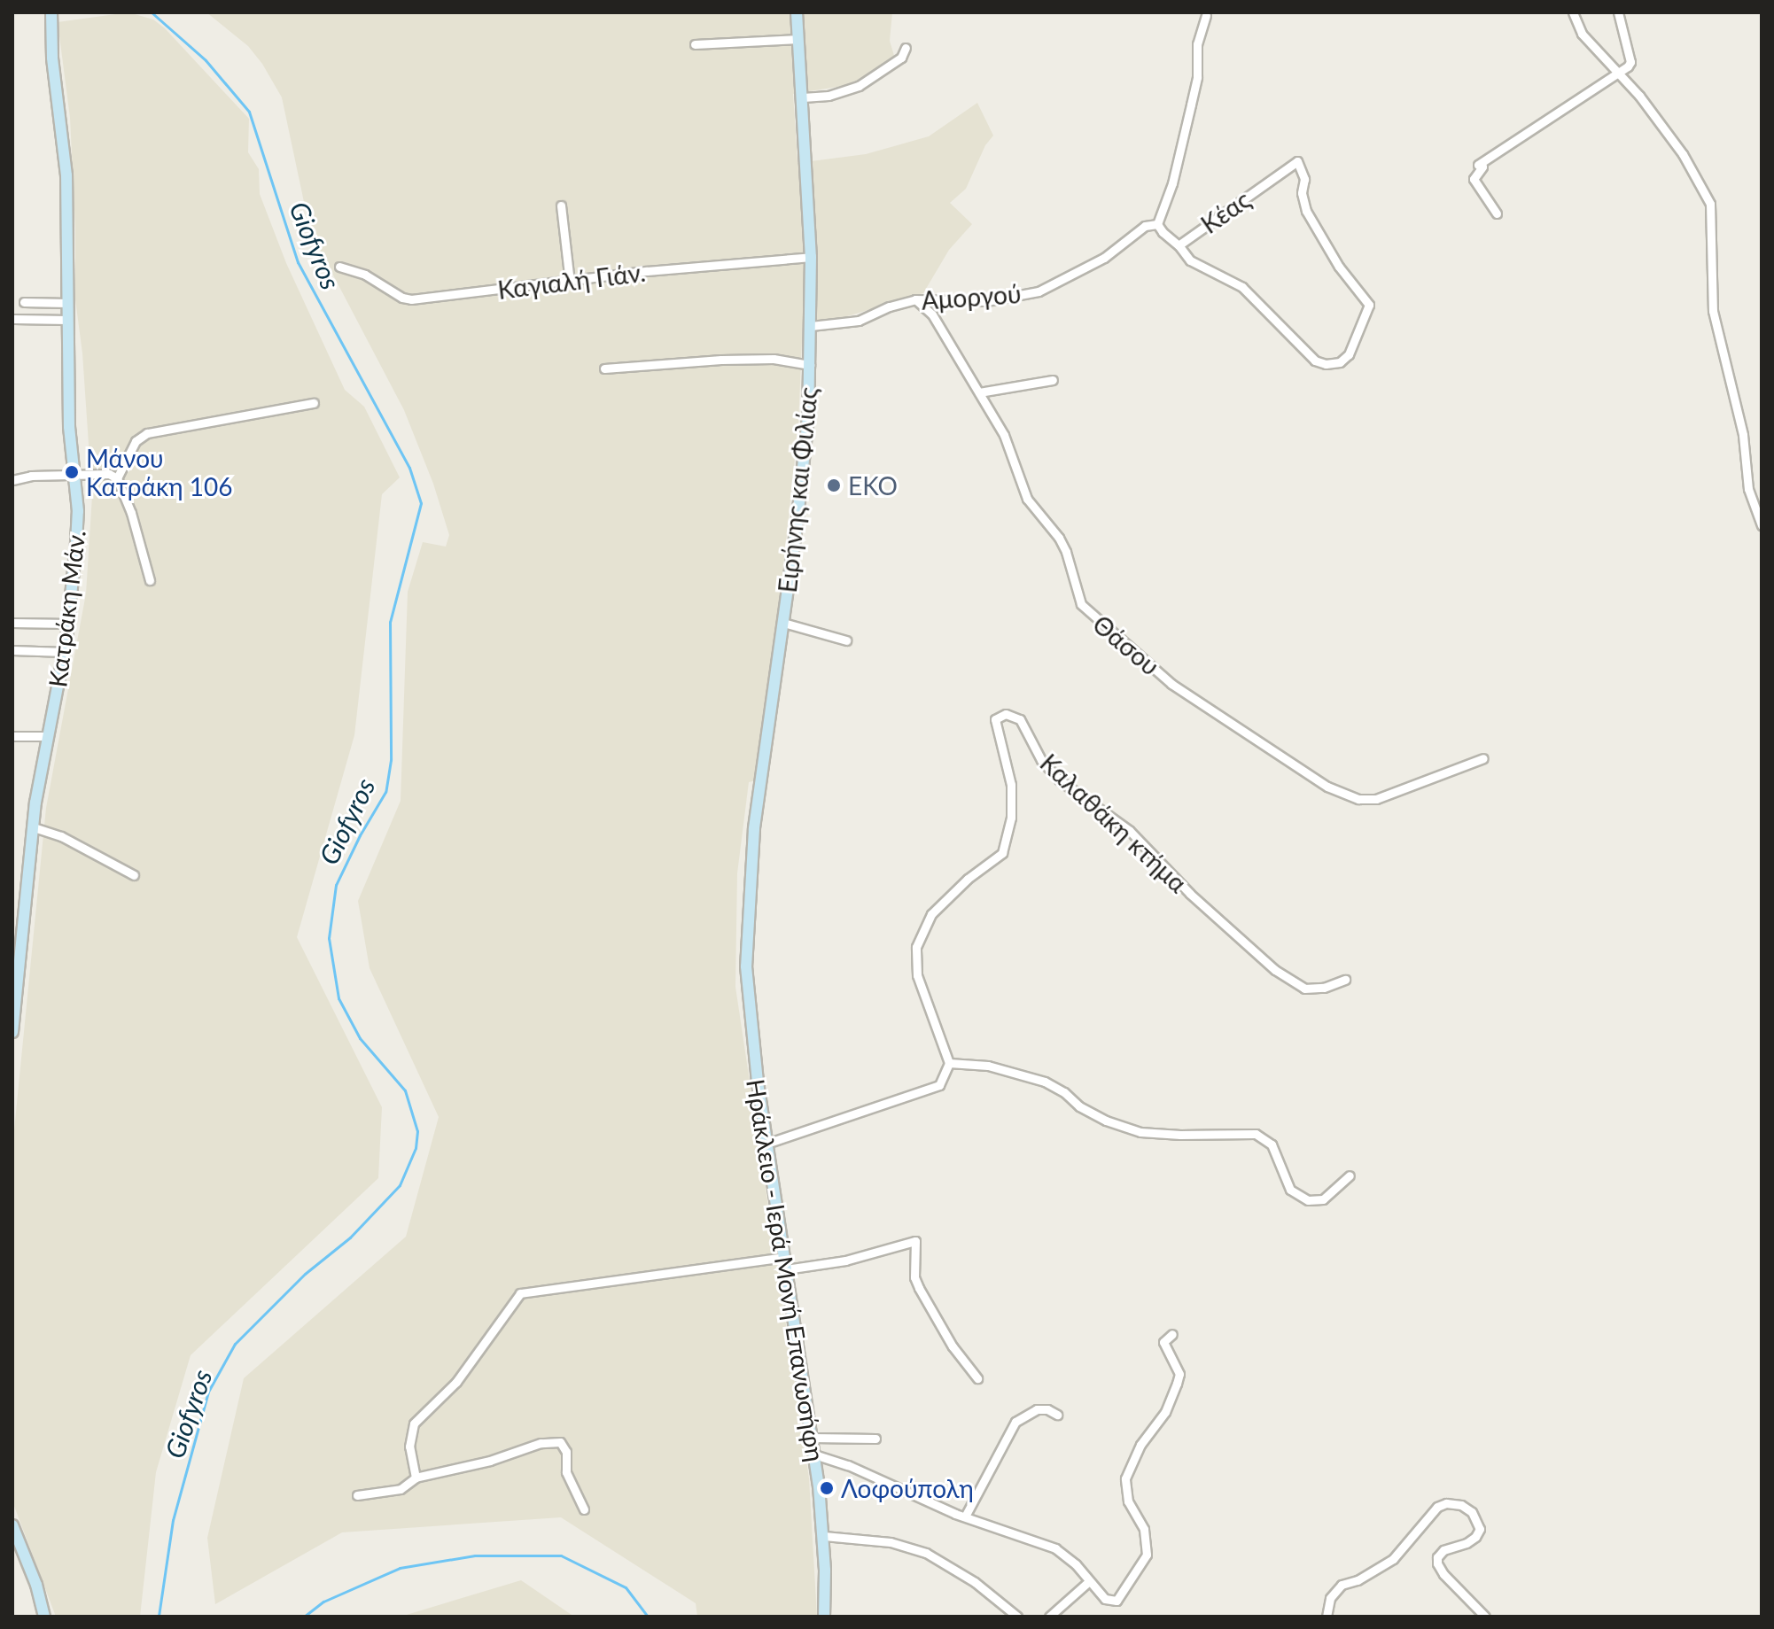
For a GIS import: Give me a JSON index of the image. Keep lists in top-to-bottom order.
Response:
{
  "streets": {
    "street": [
      "Κέας",
      "Καγιαλή Γιάν.",
      "Αμοργού",
      "Ειρήνης και Φιλίας",
      "Κατράκη Μάν.",
      "Θάσου",
      "Καλαθάκη κτήμα",
      "Ηράκλειο - Ιερά Μονή Επανωσήφη"
    ]
  },
  "crossings": [
    ["Κέας", "Αμοργού"],
    ["Καγιαλή Γιάν.", "Ειρήνης και Φιλίας"],
    ["Αμοργού", "Ειρήνης και Φιλίας"],
    ["Αμοργού", "Θάσου"],
    ["Ειρήνης και Φιλίας", "Ηράκλειο - Ιερά Μονή Επανωσήφη"]
  ],
  "water": ["Giofyros"],
  "places": ["Μάνου Κατράκη 106", "EKO", "Λοφούπολη"]
}
